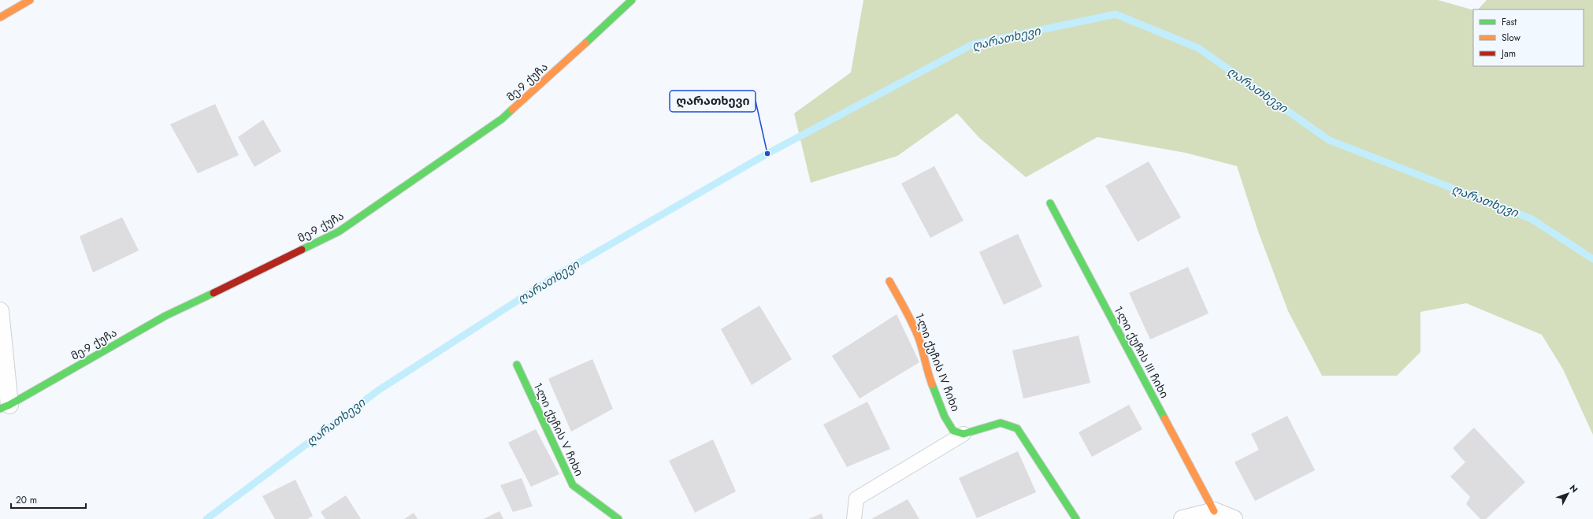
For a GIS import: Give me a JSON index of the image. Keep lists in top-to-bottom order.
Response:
{
  "streets": {
    "street": [
      "მე-9 ქუჩა",
      "1-ლი ქუჩის III ჩიხი",
      "1-ლი ქუჩის IV ჩიხი",
      "1-ლი ქუჩის V ჩიხი"
    ]
  },
  "water": ["ღარათხევი"],
  "places": ["ღარათხევი"],
  "legend": ["Fast", "Slow", "Jam"],
  "scale_bar": "20 m",
  "north": "top right"
}
